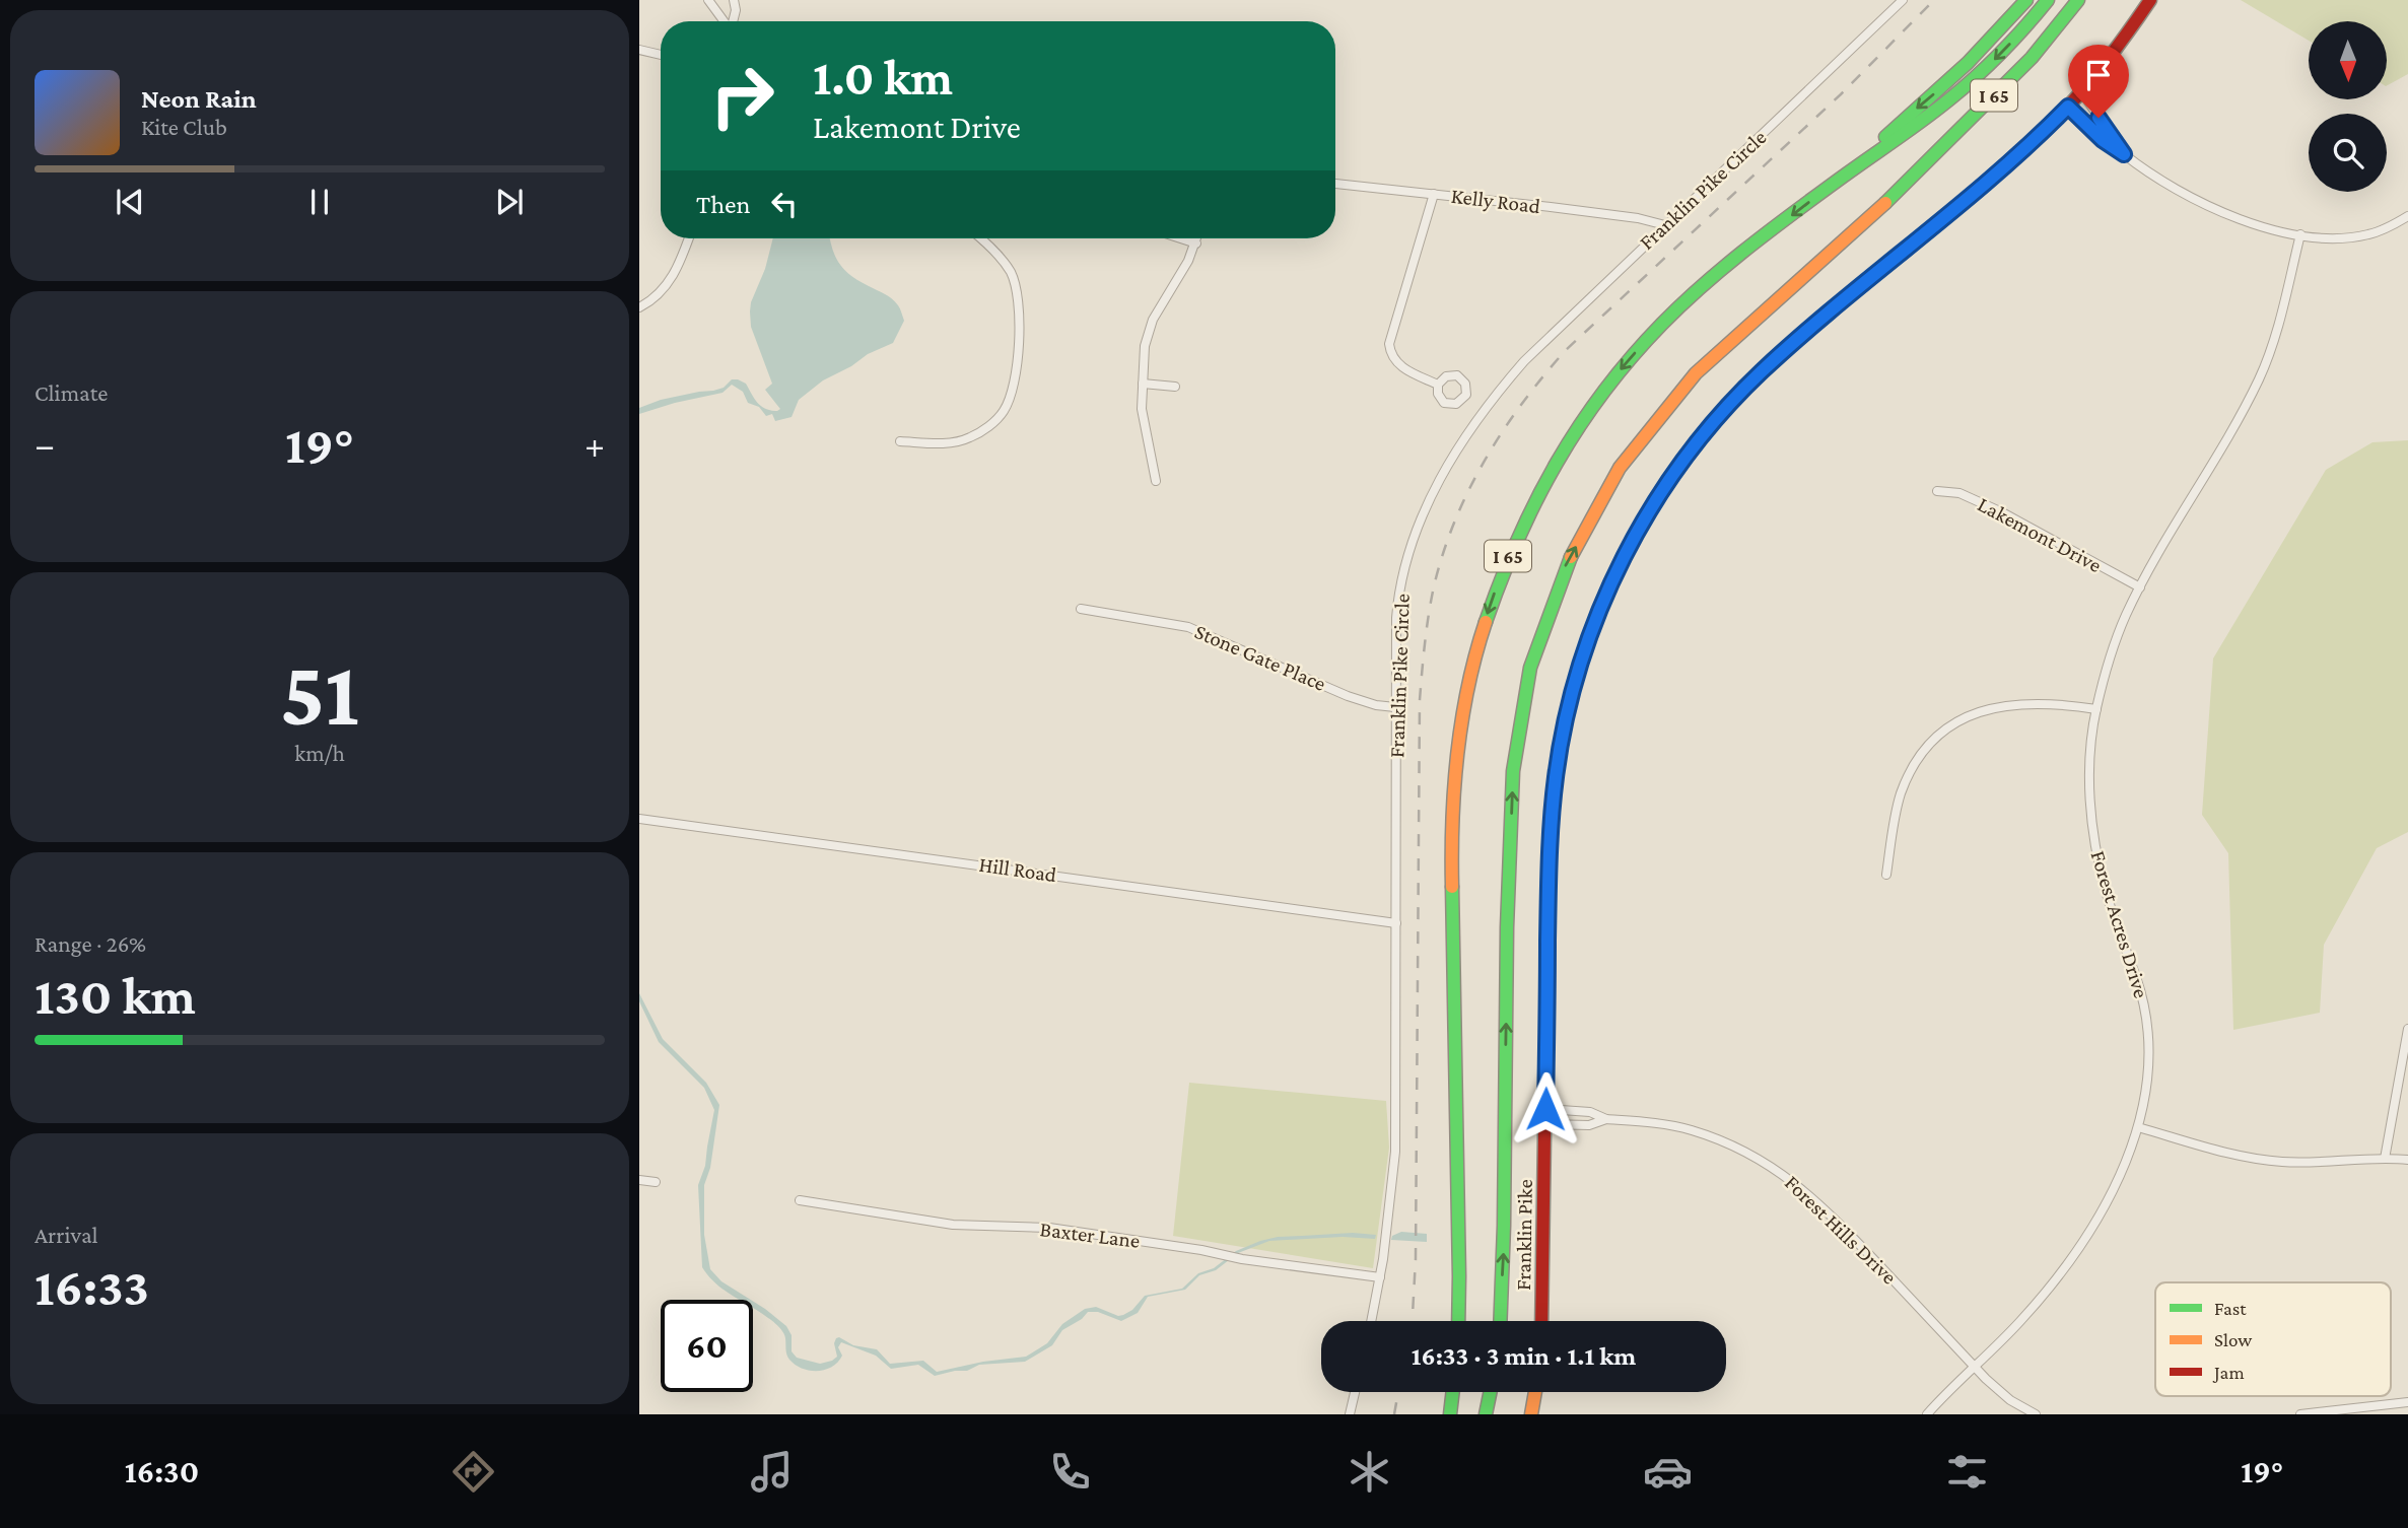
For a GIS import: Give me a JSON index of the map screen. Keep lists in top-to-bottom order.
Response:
{
  "streets": {
    "main road": ["I 65", "Franklin Pike"],
    "street": [
      "Franklin Pike Circle",
      "Kelly Road",
      "Lakemont Drive",
      "Stone Gate Place",
      "Hill Road",
      "Forest Acres Drive",
      "Forest Hills Drive",
      "Baxter Lane"
    ]
  },
  "crossings": [
    ["Franklin Pike Circle", "Kelly Road"],
    ["Franklin Pike Circle", "Stone Gate Place"],
    ["Franklin Pike Circle", "Hill Road"],
    ["Franklin Pike Circle", "Baxter Lane"],
    ["Lakemont Drive", "Forest Acres Drive"],
    ["Forest Acres Drive", "Forest Hills Drive"],
    ["Forest Hills Drive", "Franklin Pike"]
  ],
  "legend": ["Fast", "Slow", "Jam"],
  "north": "bottom",
  "page": {
    "turn": ["1.0 km", "Lakemont Drive"],
    "song": ["Neon Rain", "Kite Club"],
    "then": "Then",
    "tile": [
      "Climate",
      ["51", "km/h"],
      ["Range · 26%", "130 km"],
      ["Arrival", "16:33"]
    ],
    "heat": ["−", "19°", "+"],
    "limit": "60",
    "trip": "16:33 · 3 min · 1.1 km",
    "tabs": ["16:30", "19°"]
  }
}
